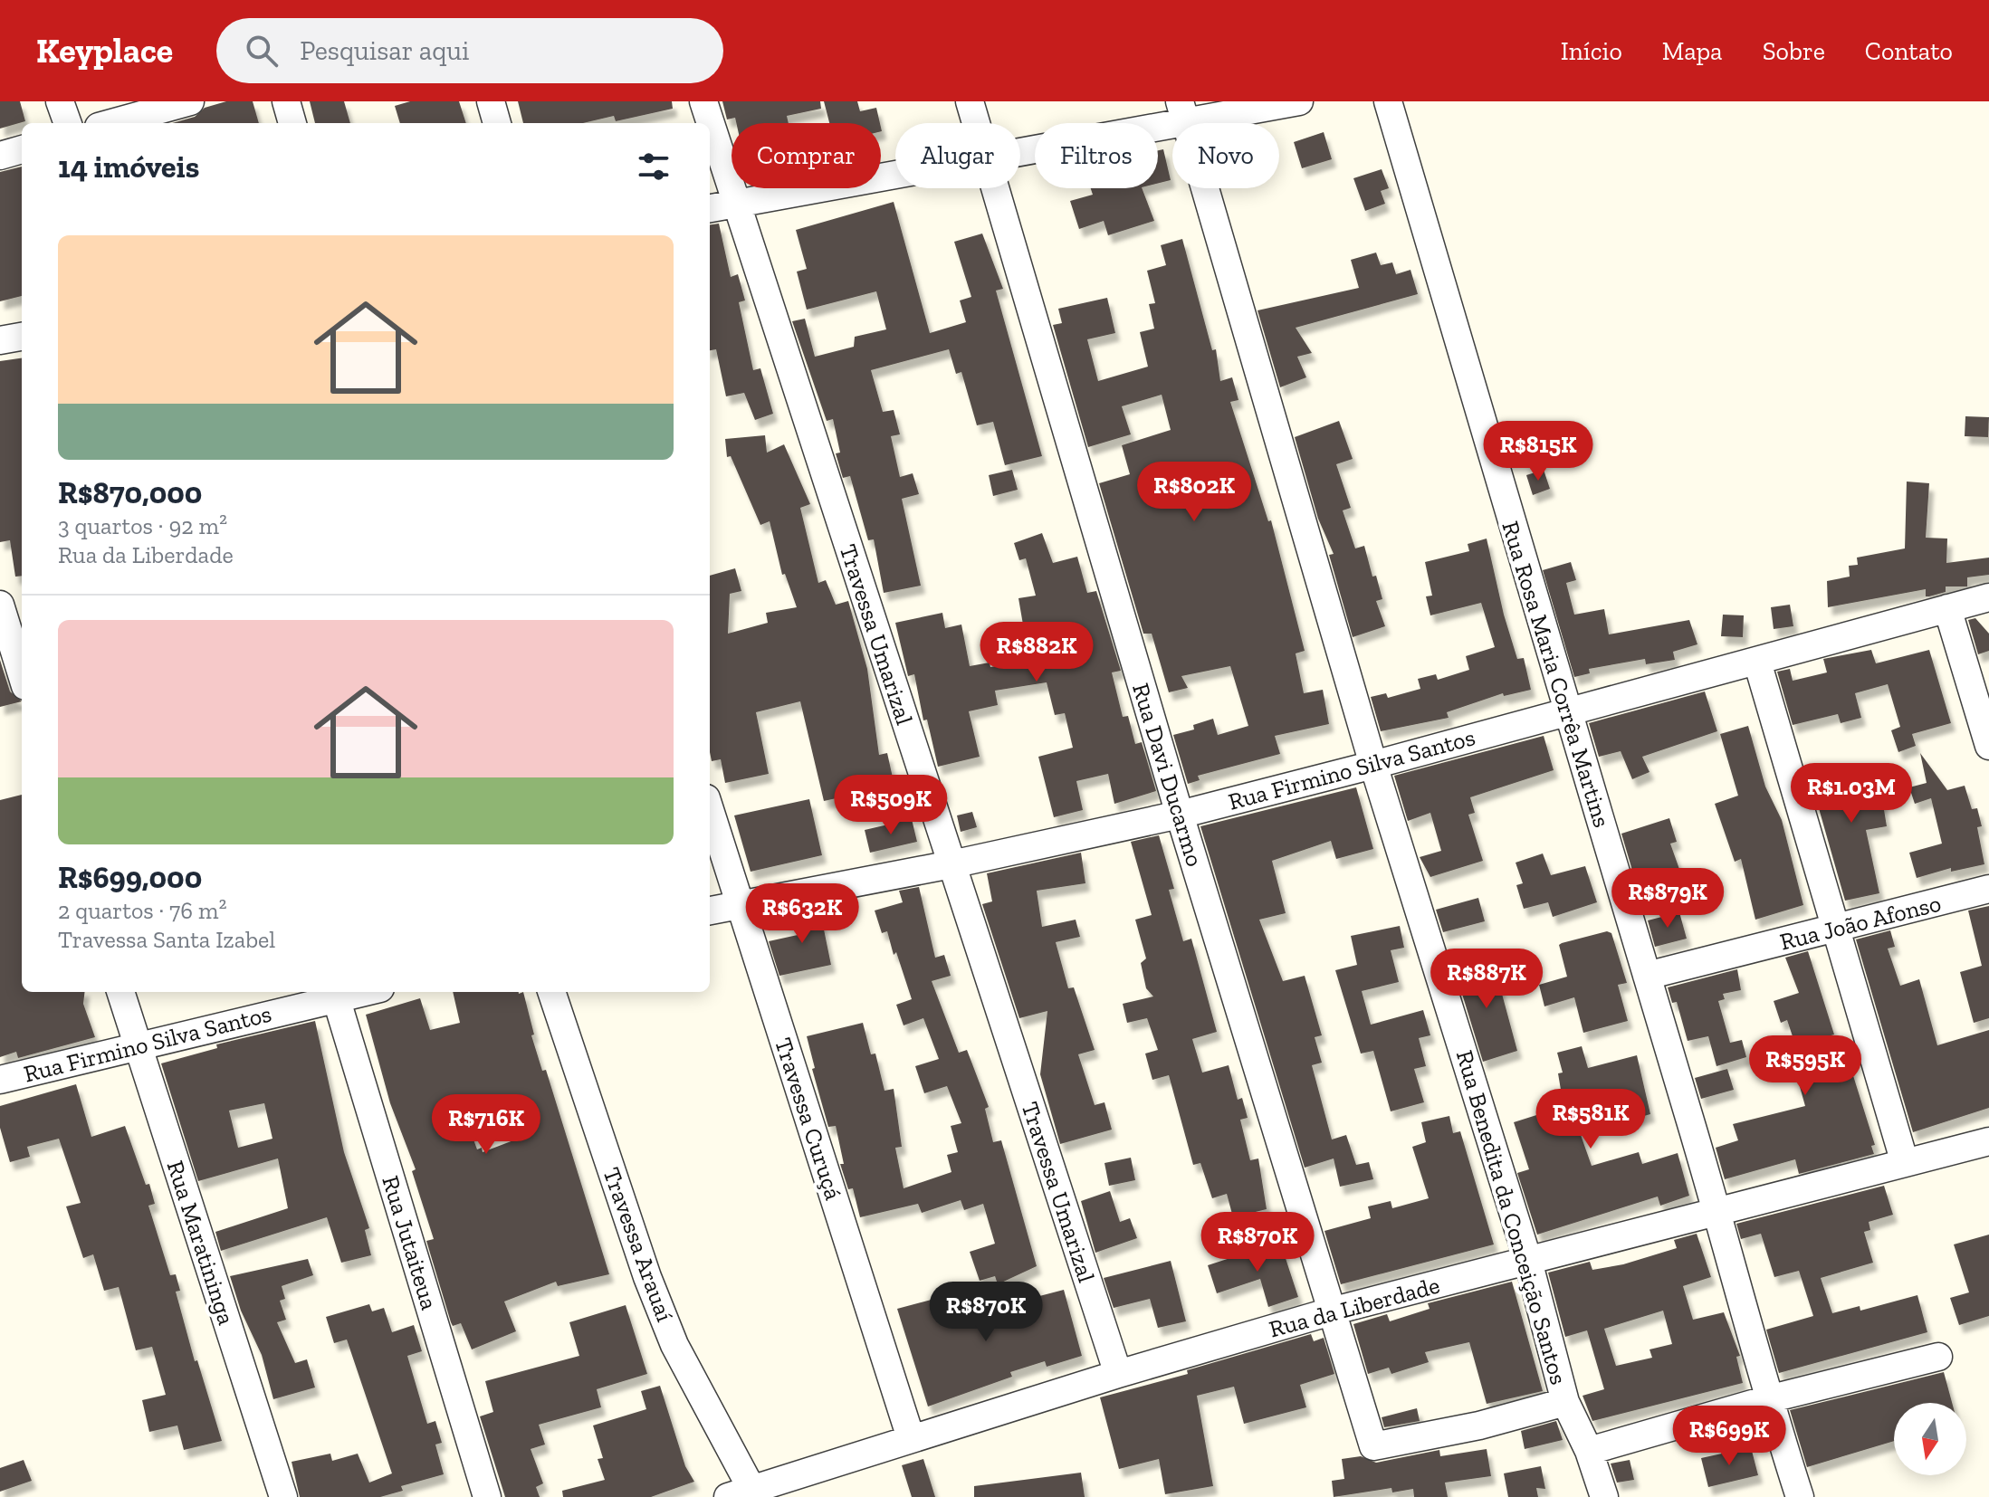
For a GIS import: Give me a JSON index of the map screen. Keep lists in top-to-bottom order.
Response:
{
  "streets": {
    "street": [
      "Travessa Umarizal",
      "Rua Rosa Maria Corrêa Martins",
      "Rua Firmino Silva Santos",
      "Rua Davi Ducarmo",
      "Rua João Afonso",
      "Travessa Curuçá",
      "Rua Benedita da Conceição Santos",
      "Rua Maratininga",
      "Rua Jutaiteua",
      "Travessa Arauaí",
      "Rua da Liberdade"
    ]
  },
  "crossings": [
    ["Travessa Umarizal", "Rua Firmino Silva Santos"],
    ["Travessa Umarizal", "Rua da Liberdade"],
    ["Rua Rosa Maria Corrêa Martins", "Rua Firmino Silva Santos"],
    ["Rua Rosa Maria Corrêa Martins", "Rua João Afonso"],
    ["Rua Rosa Maria Corrêa Martins", "Rua da Liberdade"],
    ["Rua Firmino Silva Santos", "Rua Davi Ducarmo"],
    ["Rua Firmino Silva Santos", "Travessa Curuçá"],
    ["Rua Firmino Silva Santos", "Rua Benedita da Conceição Santos"],
    ["Rua Firmino Silva Santos", "Rua Maratininga"],
    ["Rua Firmino Silva Santos", "Rua Jutaiteua"],
    ["Rua Davi Ducarmo", "Rua Benedita da Conceição Santos"],
    ["Rua Davi Ducarmo", "Rua da Liberdade"],
    ["Travessa Curuçá", "Rua da Liberdade"],
    ["Rua Benedita da Conceição Santos", "Rua da Liberdade"],
    ["Travessa Arauaí", "Rua da Liberdade"]
  ],
  "north": "bottom",
  "page": {
    "header": "Keyplace",
    "search": "Pesquisar aqui",
    "nav": [
      "Início",
      "Mapa",
      "Sobre",
      "Contato"
    ],
    "chip": [
      "Comprar",
      "Alugar",
      "Filtros",
      "Novo"
    ],
    "heading": "14 imóveis",
    "list": [
      {
        "name": "R$870,000",
        "note": "3 quartos · 92 m² · Rua da Liberdade"
      },
      {
        "name": "R$699,000",
        "note": "2 quartos · 76 m² · Travessa Santa Izabel"
      }
    ],
    "price": [
      "R$815K",
      "R$802K",
      "R$882K",
      "R$1.03M",
      "R$509K",
      "R$879K",
      "R$632K",
      "R$887K",
      "R$595K",
      "R$581K",
      "R$716K",
      "R$870K",
      "R$870K",
      "R$699K"
    ]
  }
}
